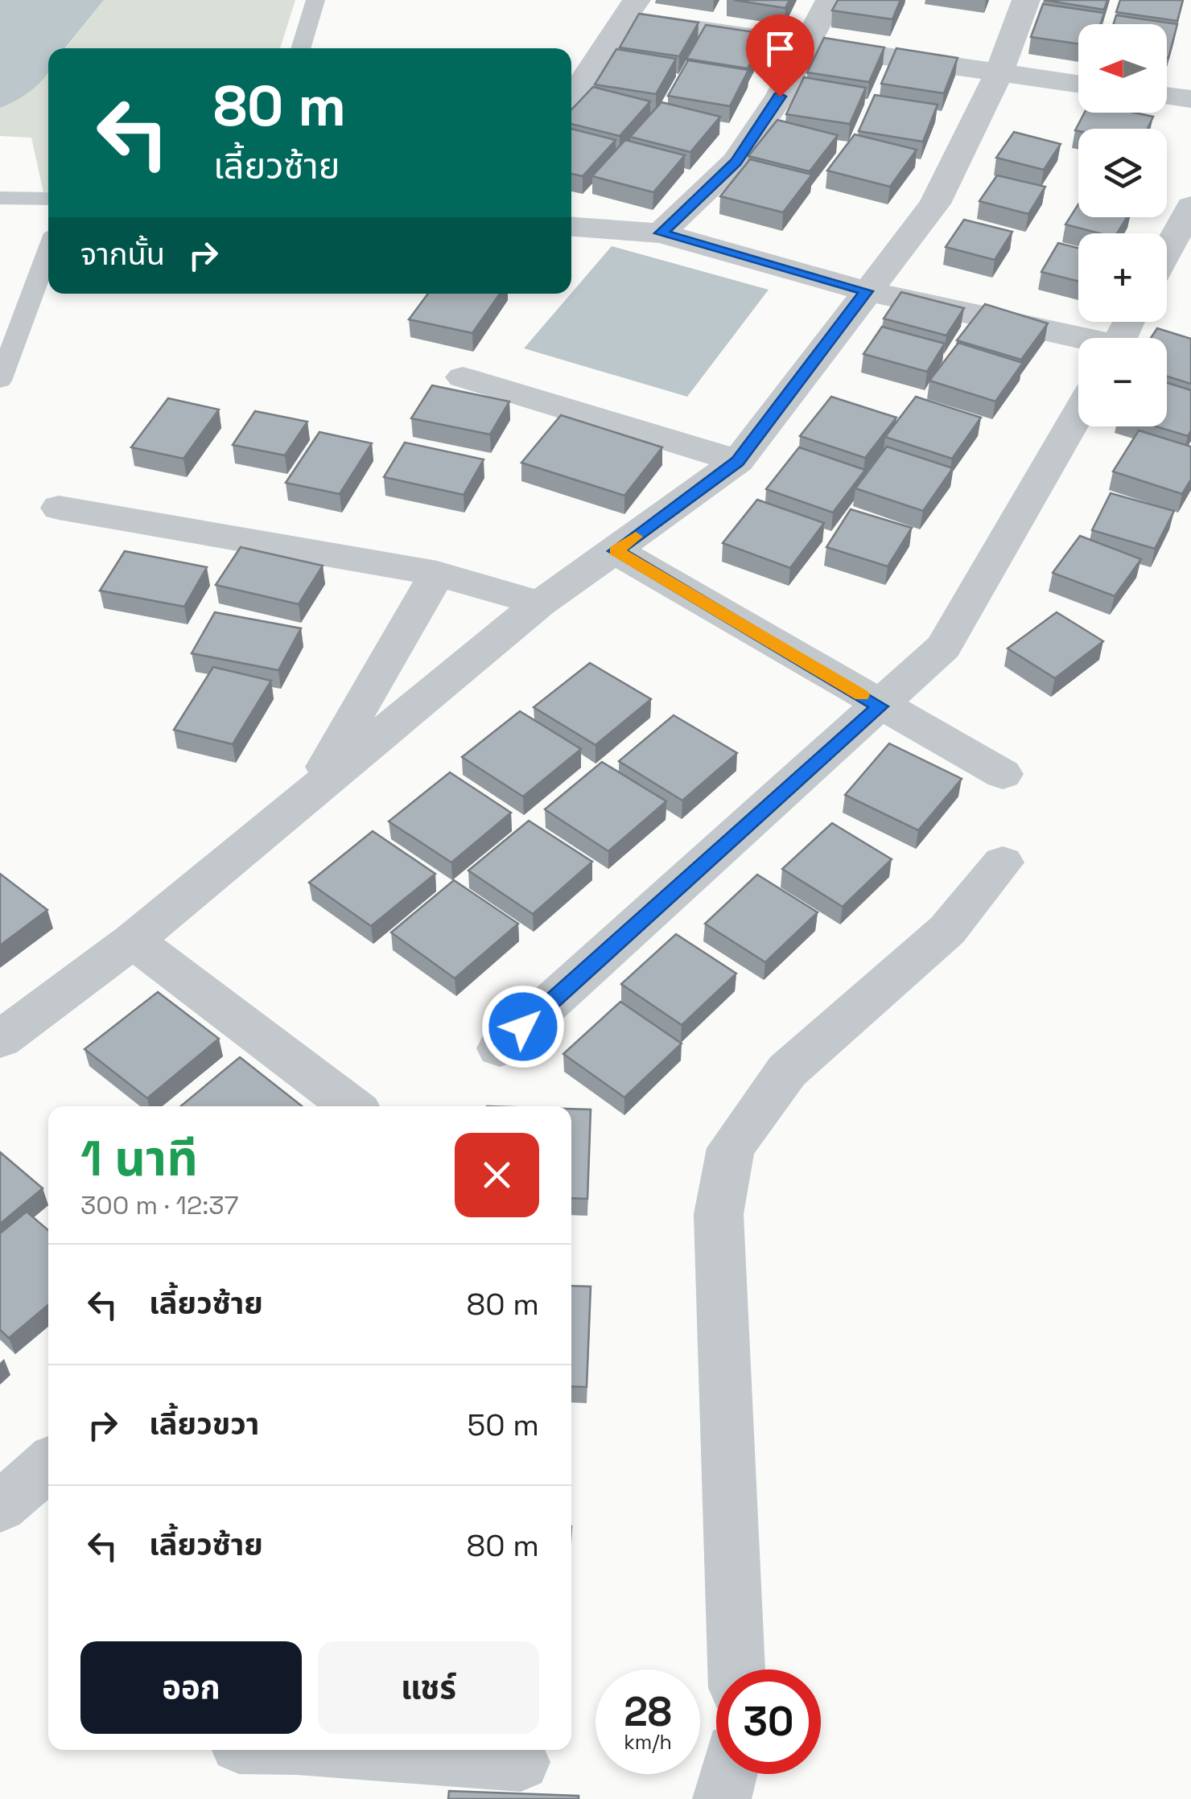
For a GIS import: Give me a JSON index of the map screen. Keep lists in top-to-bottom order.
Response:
{
  "north": "left",
  "page": {
    "map_buttons": ["+", "−"],
    "turn": ["80 m", "เลี้ยวซ้าย"],
    "then": "จากนั้น",
    "heading": ["1 นาที", "300 m · 12:37"],
    "list": [
      {
        "name": "เลี้ยวซ้าย",
        "value": "80 m"
      },
      {
        "name": "เลี้ยวขวา",
        "value": "50 m"
      },
      {
        "name": "เลี้ยวซ้าย",
        "value": "80 m"
      }
    ],
    "buttons": ["ออก", "แชร์"],
    "speed": "28 km/h",
    "limit": "30"
  }
}
